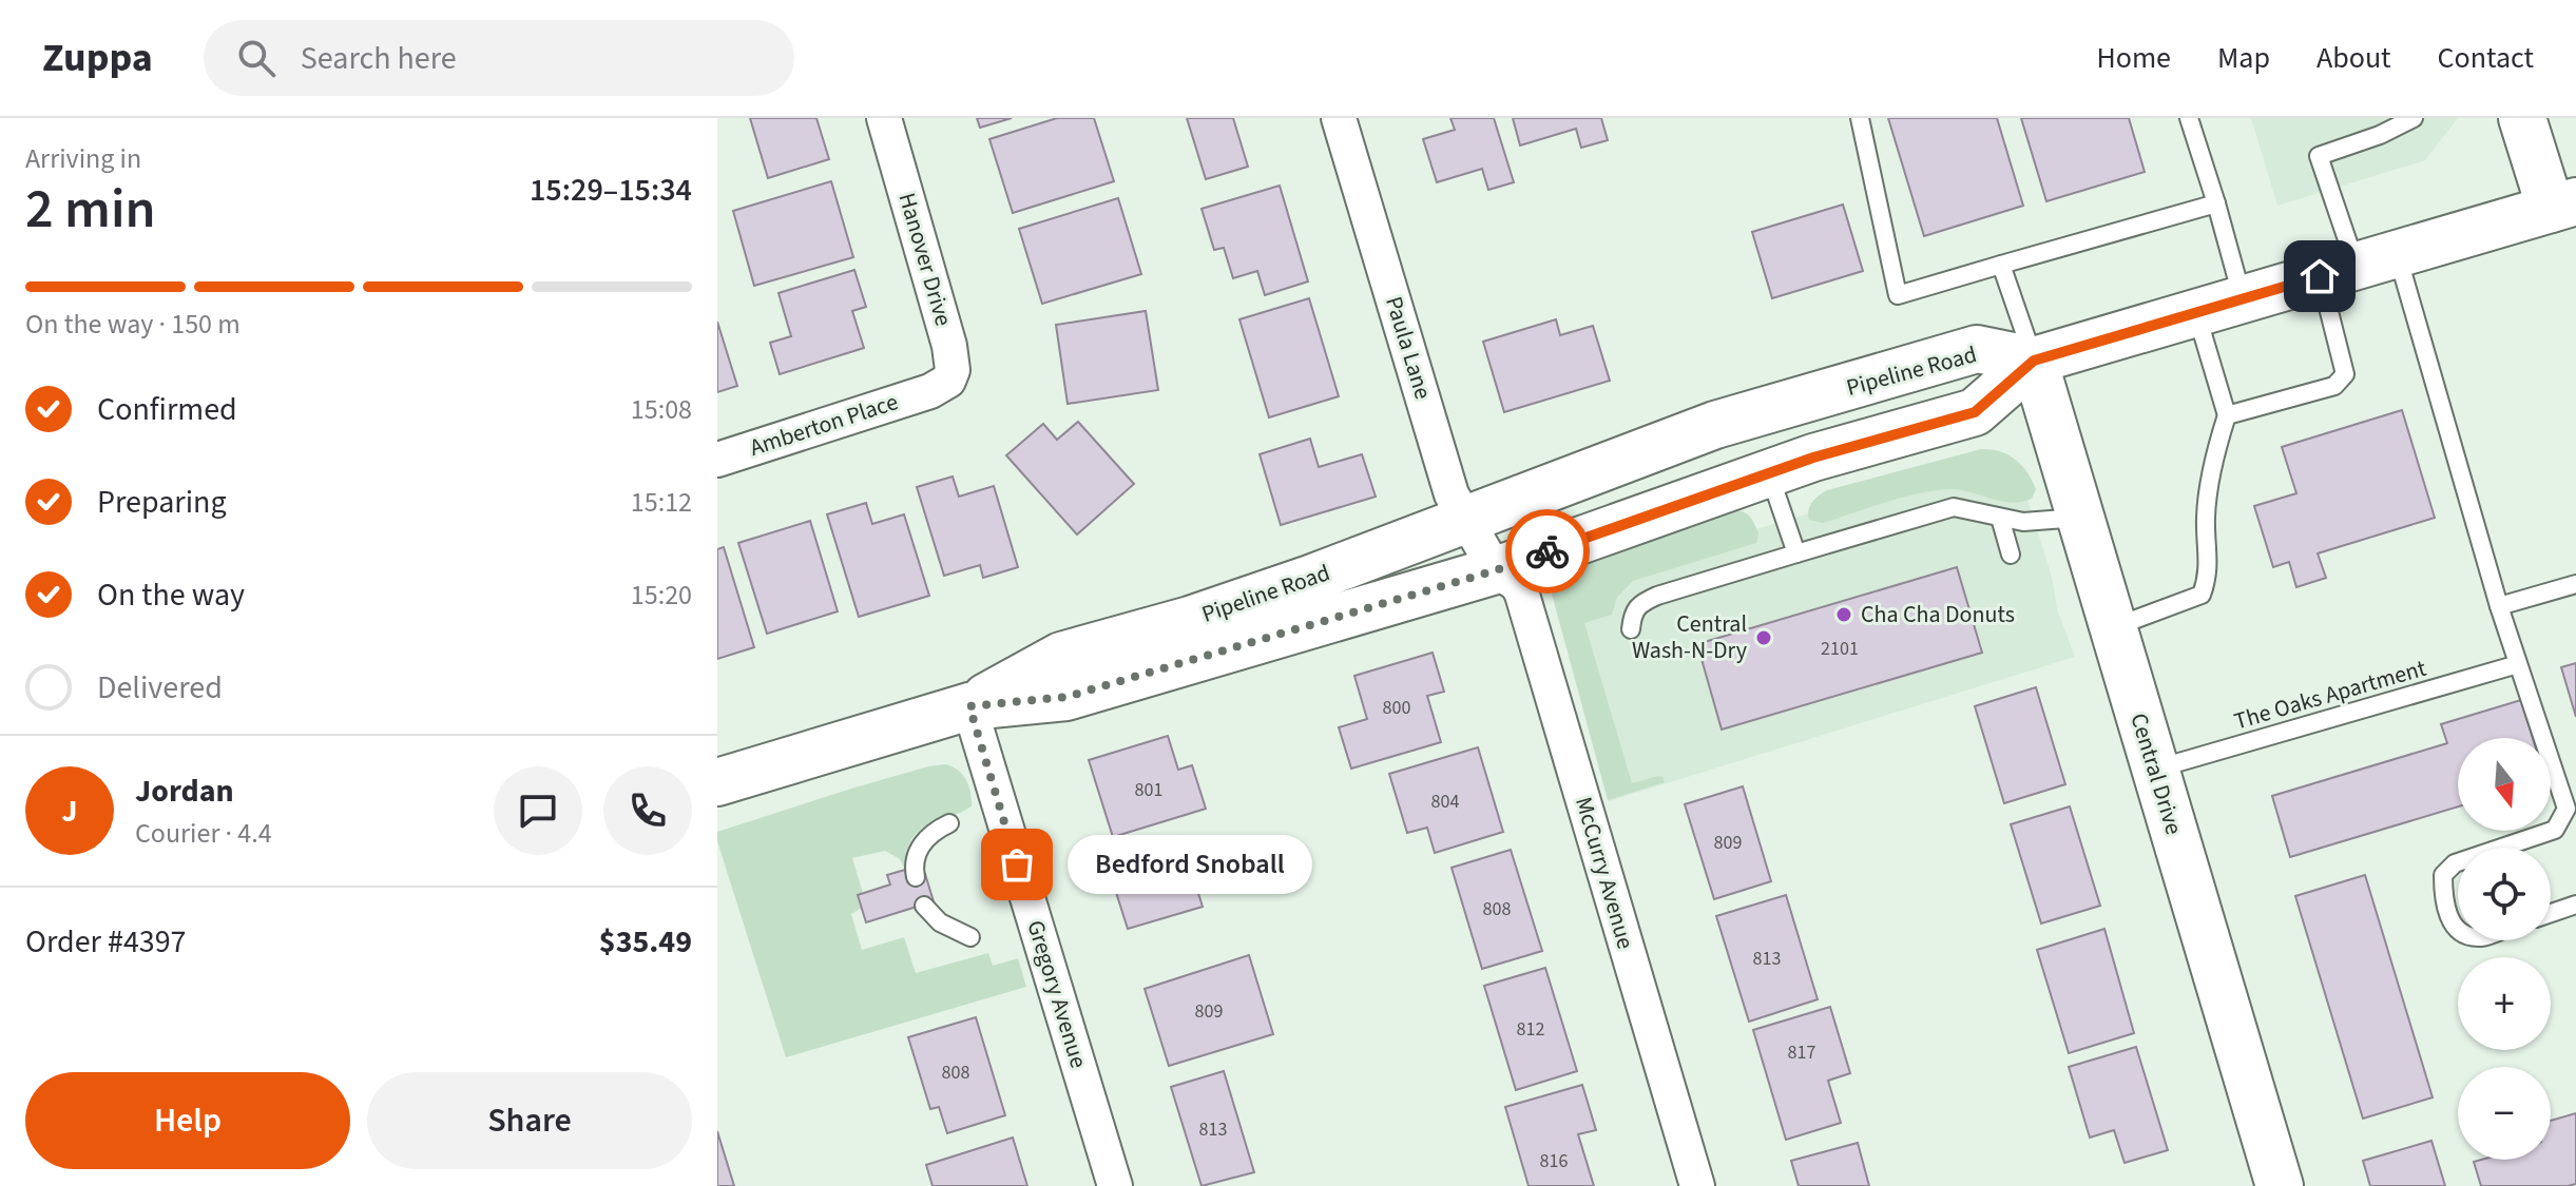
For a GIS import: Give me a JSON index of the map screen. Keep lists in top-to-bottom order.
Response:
{
  "streets": {
    "main road": ["Pipeline Road", "Central Drive"],
    "street": [
      "Hanover Drive",
      "Paula Lane",
      "Amberton Place",
      "McCurry Avenue",
      "Gregory Avenue"
    ],
    "lane": ["The Oaks Apartment"]
  },
  "crossings": [
    ["Hanover Drive", "Amberton Place"],
    ["Paula Lane", "Pipeline Road"],
    ["Paula Lane", "McCurry Avenue"],
    ["Pipeline Road", "Central Drive"],
    ["Pipeline Road", "McCurry Avenue"],
    ["Pipeline Road", "Gregory Avenue"],
    ["The Oaks Apartment", "Central Drive"]
  ],
  "places": ["Cha Cha Donuts", "Central Wash-N-Dry", "Bedford Snoball"],
  "house_numbers": [
    "2101",
    "800",
    "801",
    "804",
    "809",
    "808",
    "813",
    "809",
    "812",
    "817",
    "808",
    "813",
    "816"
  ],
  "north": "bottom",
  "page": {
    "header": "Zuppa",
    "search": "Search here",
    "nav": [
      "Home",
      "Map",
      "About",
      "Contact"
    ],
    "heading": ["2 min", "Arriving in", "15:29–15:34"],
    "panel": [
      "Jordan",
      "Courier · 4.4",
      "Order #4397",
      "$35.49"
    ],
    "bar": "On the way · 150 m",
    "list": [
      ["Confirmed", "15:08"],
      ["Preparing", "15:12"],
      ["On the way", "15:20"],
      "Delivered"
    ],
    "map_buttons": ["+", "−"],
    "round": "J",
    "bubble": "Bedford Snoball",
    "buttons": ["Help", "Share"]
  }
}
